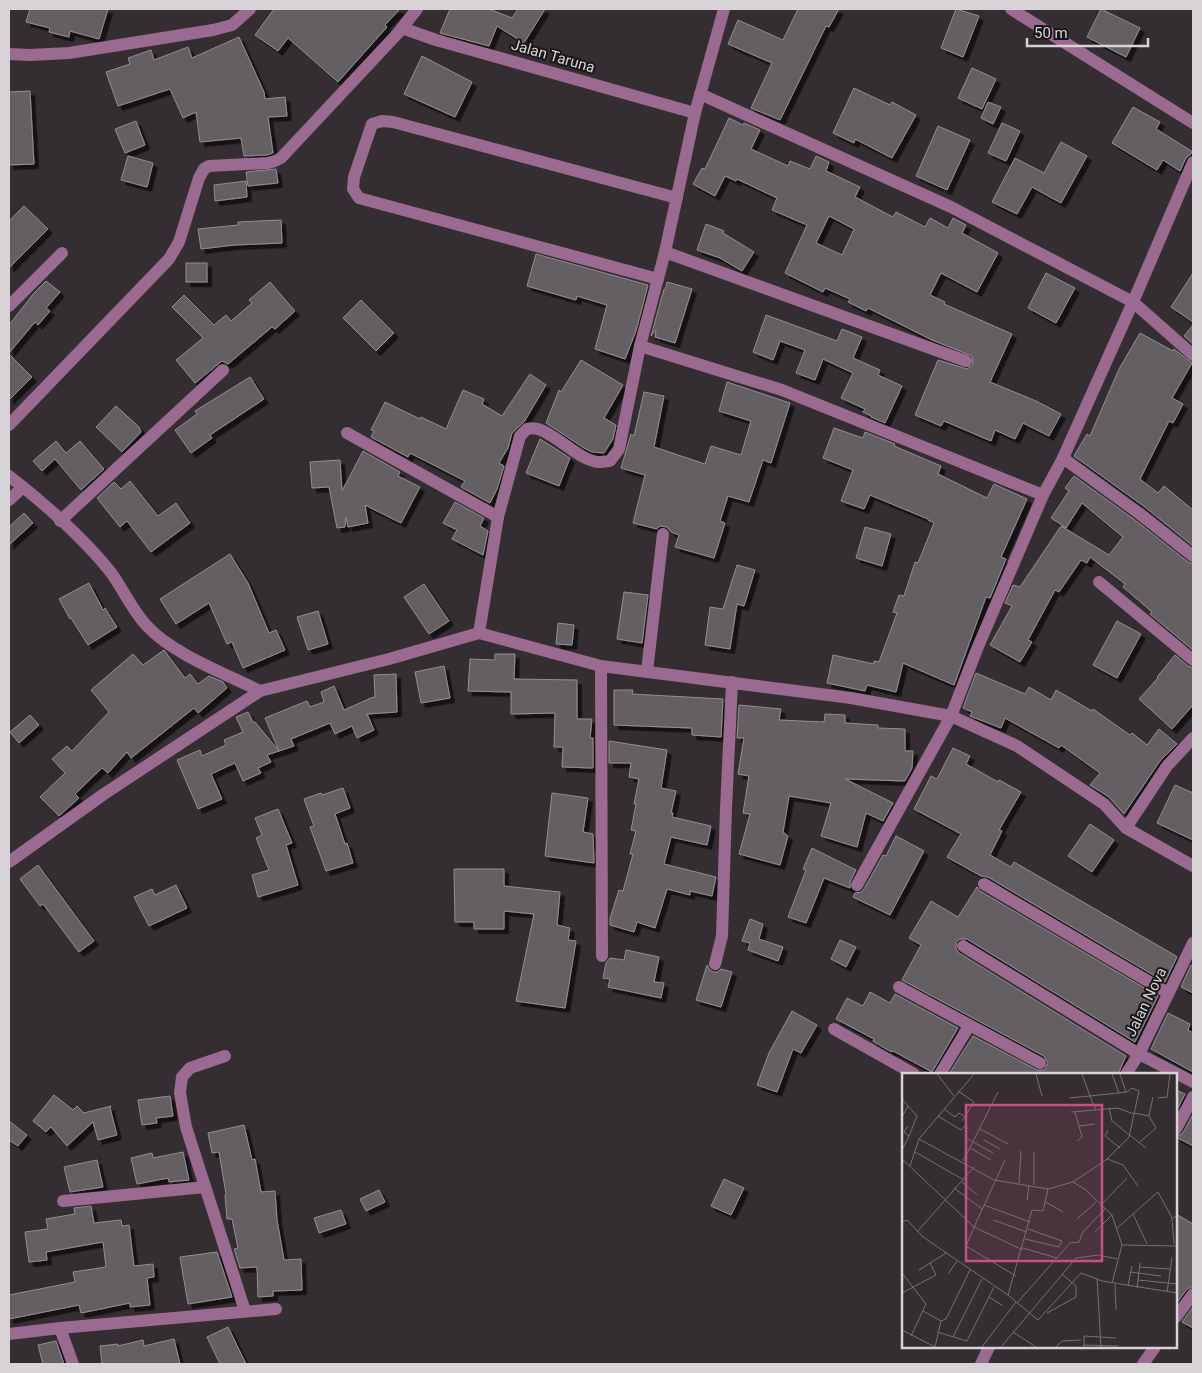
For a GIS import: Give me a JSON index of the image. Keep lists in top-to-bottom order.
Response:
{
  "streets": {
    "street": ["Jalan Taruna", "Jalan Nova"]
  },
  "scale_bar": "50 m"
}
